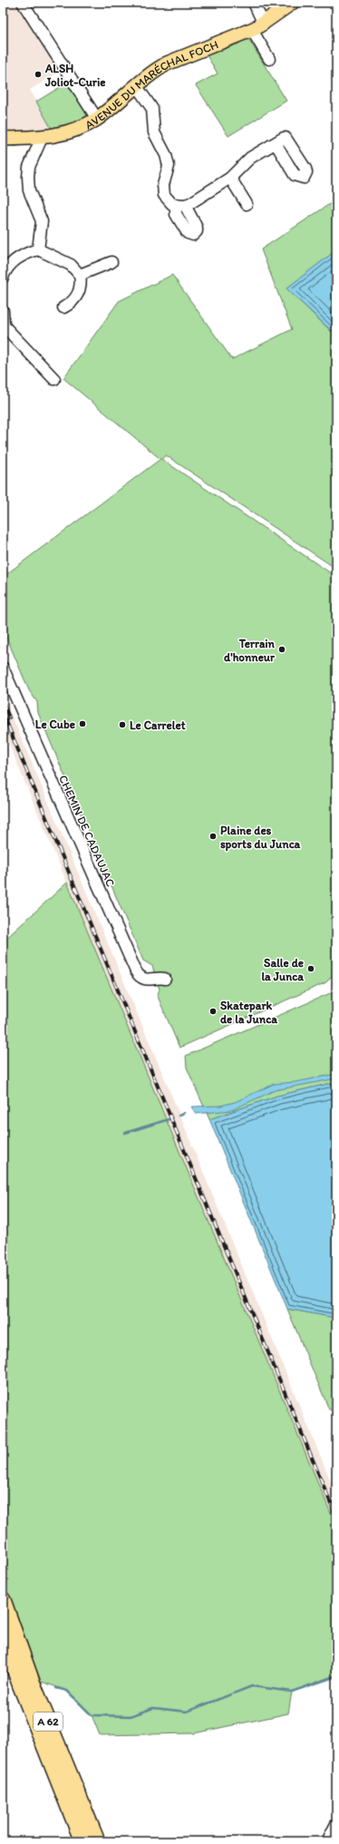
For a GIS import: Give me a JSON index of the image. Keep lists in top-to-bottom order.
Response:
{
  "streets": {
    "highway": ["A 62"],
    "main road": ["AVENUE DU MARÉCHAL FOCH"],
    "street": ["CHEMIN DE CADAUJAC"]
  },
  "places": [
    "ALSH Joliot-Curie",
    "Terrain d'honneur",
    "Le Cube",
    "Le Carrelet",
    "Plaine des sports du Junca",
    "Salle de la Junca",
    "Skatepark de la Junca"
  ]
}
